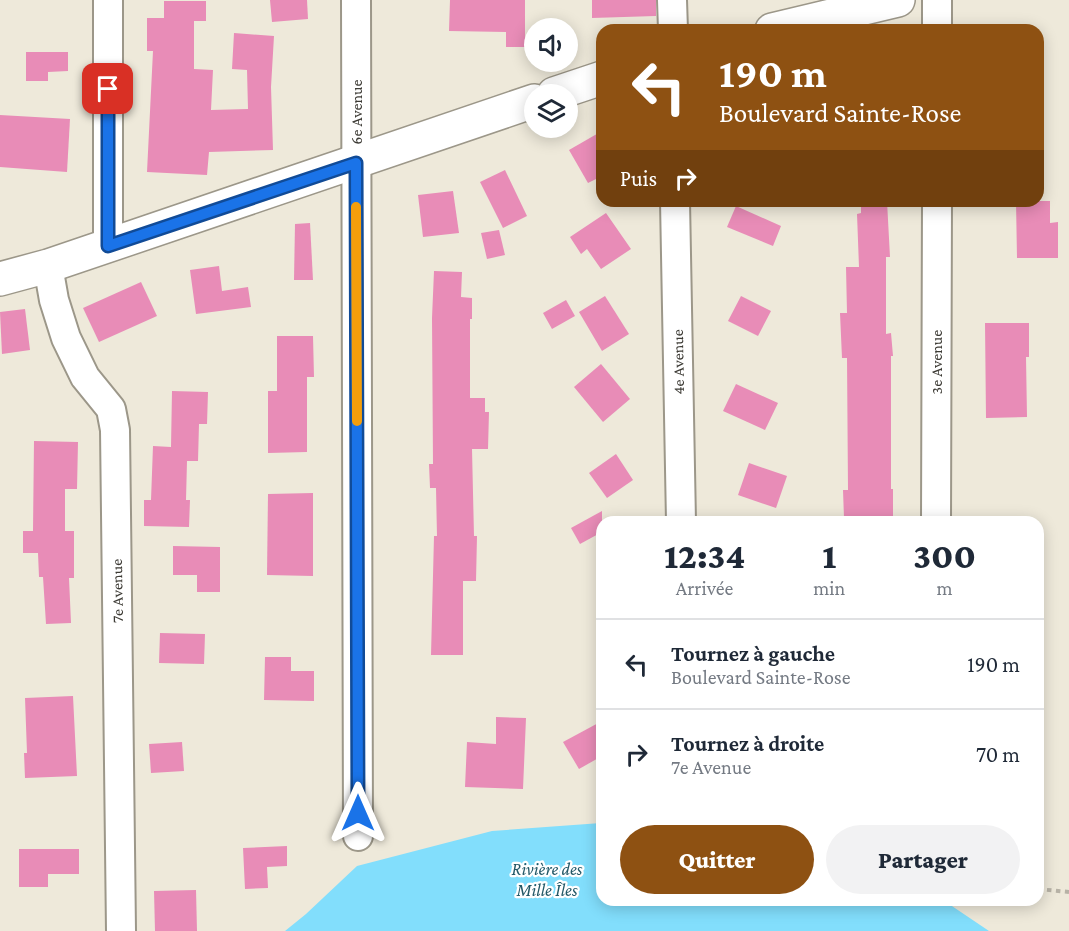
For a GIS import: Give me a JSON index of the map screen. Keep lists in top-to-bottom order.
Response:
{
  "streets": {
    "street": [
      "6e Avenue",
      "4e Avenue",
      "3e Avenue",
      "7e Avenue"
    ]
  },
  "water": ["Rivière des Mille Îles"],
  "page": {
    "turn": ["190 m", "Boulevard Sainte-Rose"],
    "then": "Puis",
    "eta": [
      "12:34",
      "Arrivée",
      "1",
      "min",
      "300",
      "m"
    ],
    "list": [
      {
        "name": "Tournez à gauche",
        "note": "Boulevard Sainte-Rose",
        "value": "190 m"
      },
      {
        "name": "Tournez à droite",
        "note": "7e Avenue",
        "value": "70 m"
      }
    ],
    "buttons": ["Quitter", "Partager"]
  }
}
